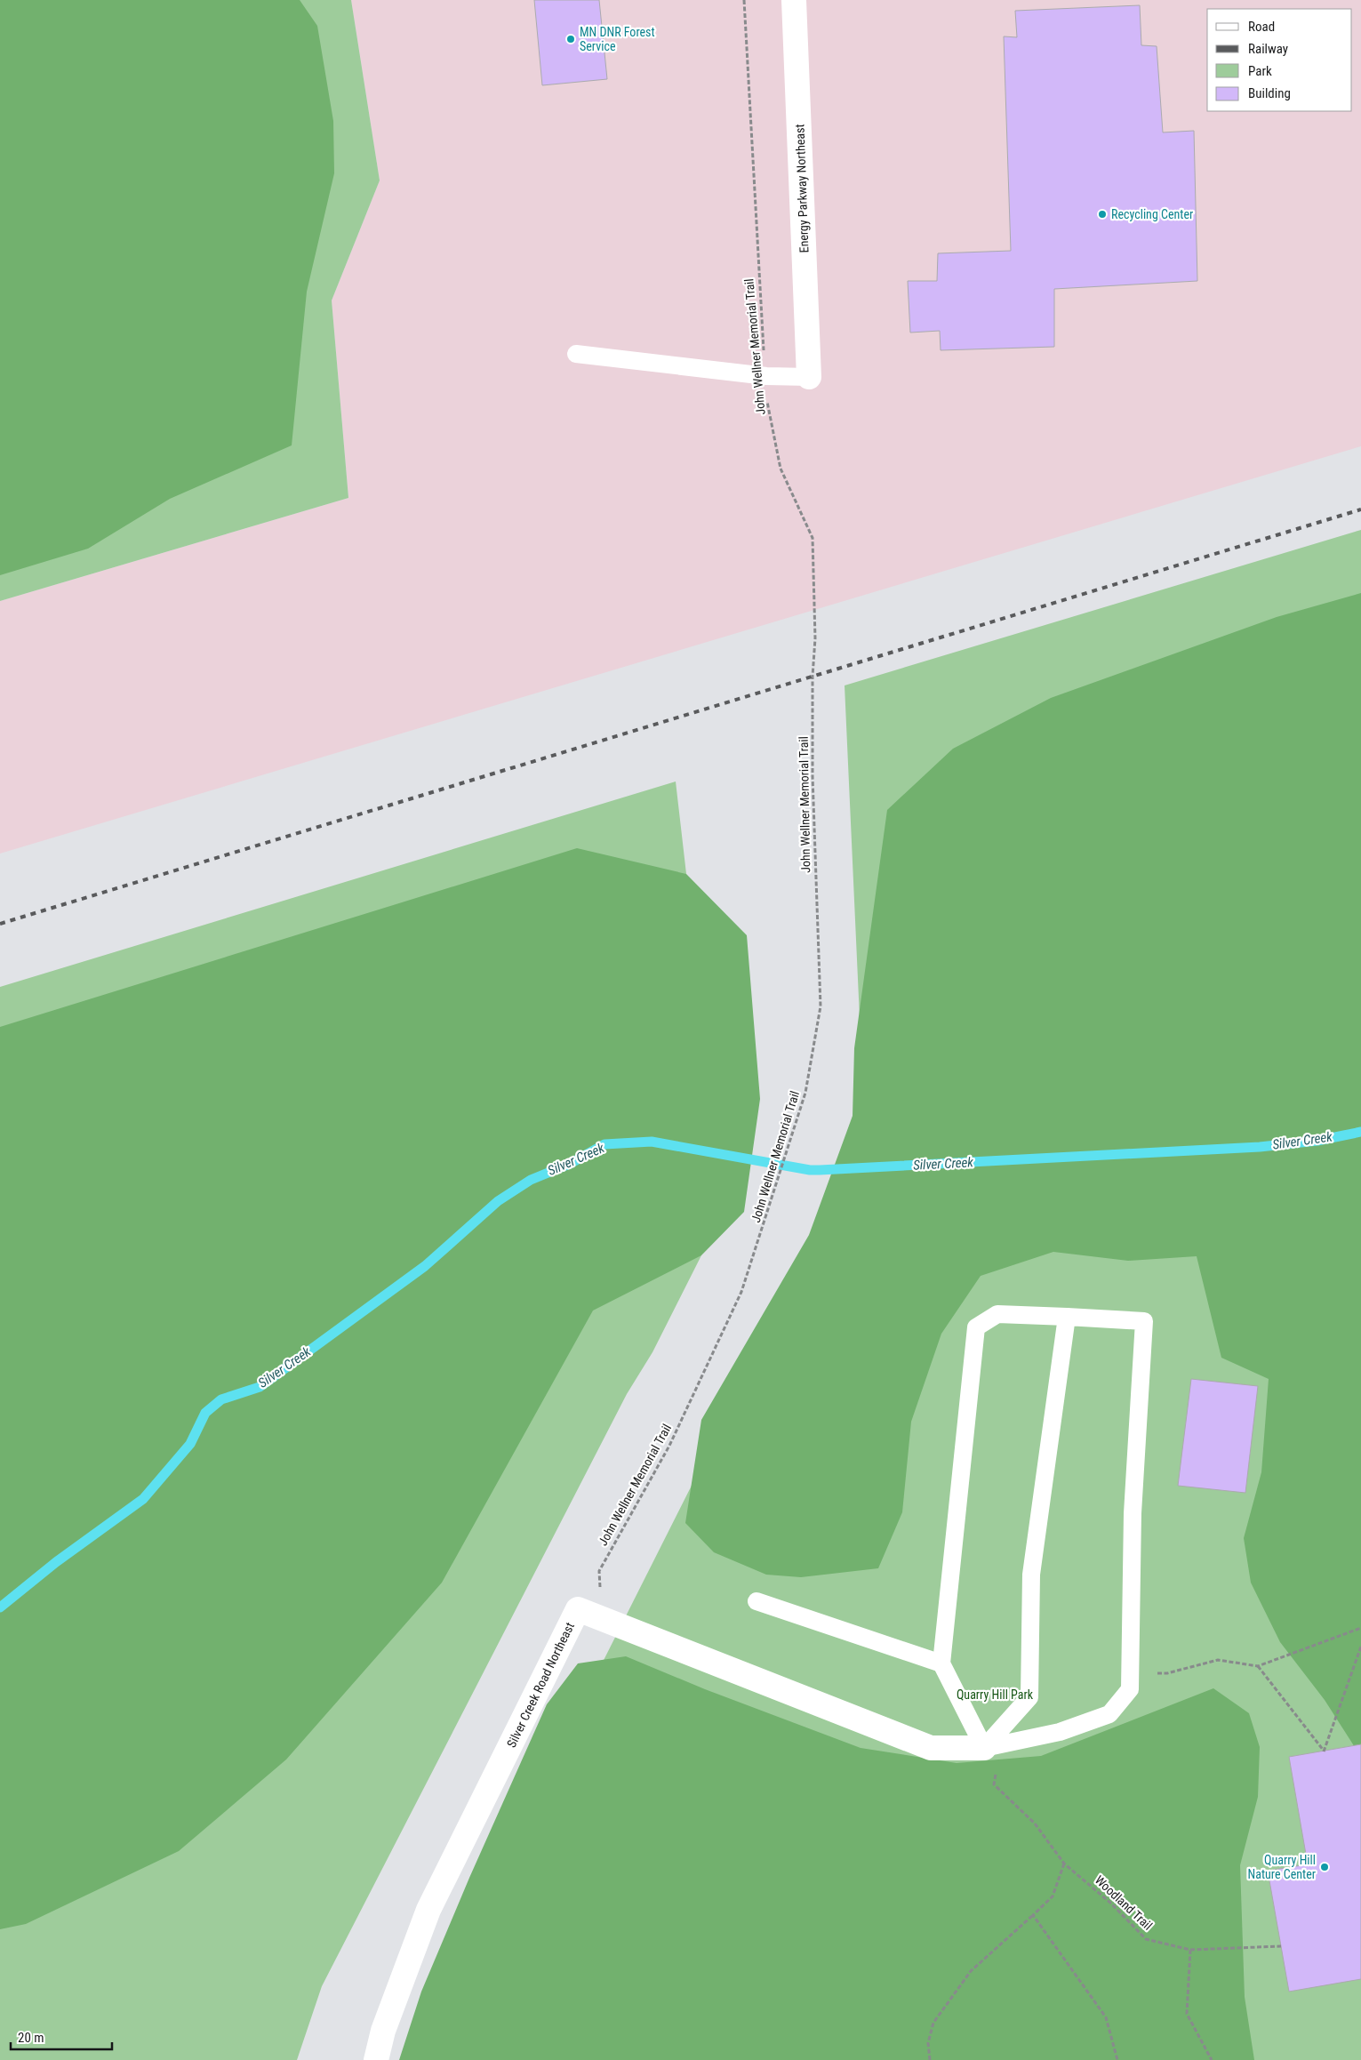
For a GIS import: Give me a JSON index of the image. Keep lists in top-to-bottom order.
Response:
{
  "streets": {
    "street": ["Energy Parkway Northeast", "Silver Creek Road Northeast"],
    "path": ["John Wellner Memorial Trail", "Woodland Trail"]
  },
  "crossings": [
    ["Silver Creek Road Northeast", "Woodland Trail"]
  ],
  "water": ["Silver Creek"],
  "parks": ["Quarry Hill Park"],
  "places": ["MN DNR Forest Service", "Recycling Center", "Quarry Hill Nature Center"],
  "legend": [
    "Road",
    "Railway",
    "Park",
    "Building"
  ],
  "scale_bar": "20 m"
}
